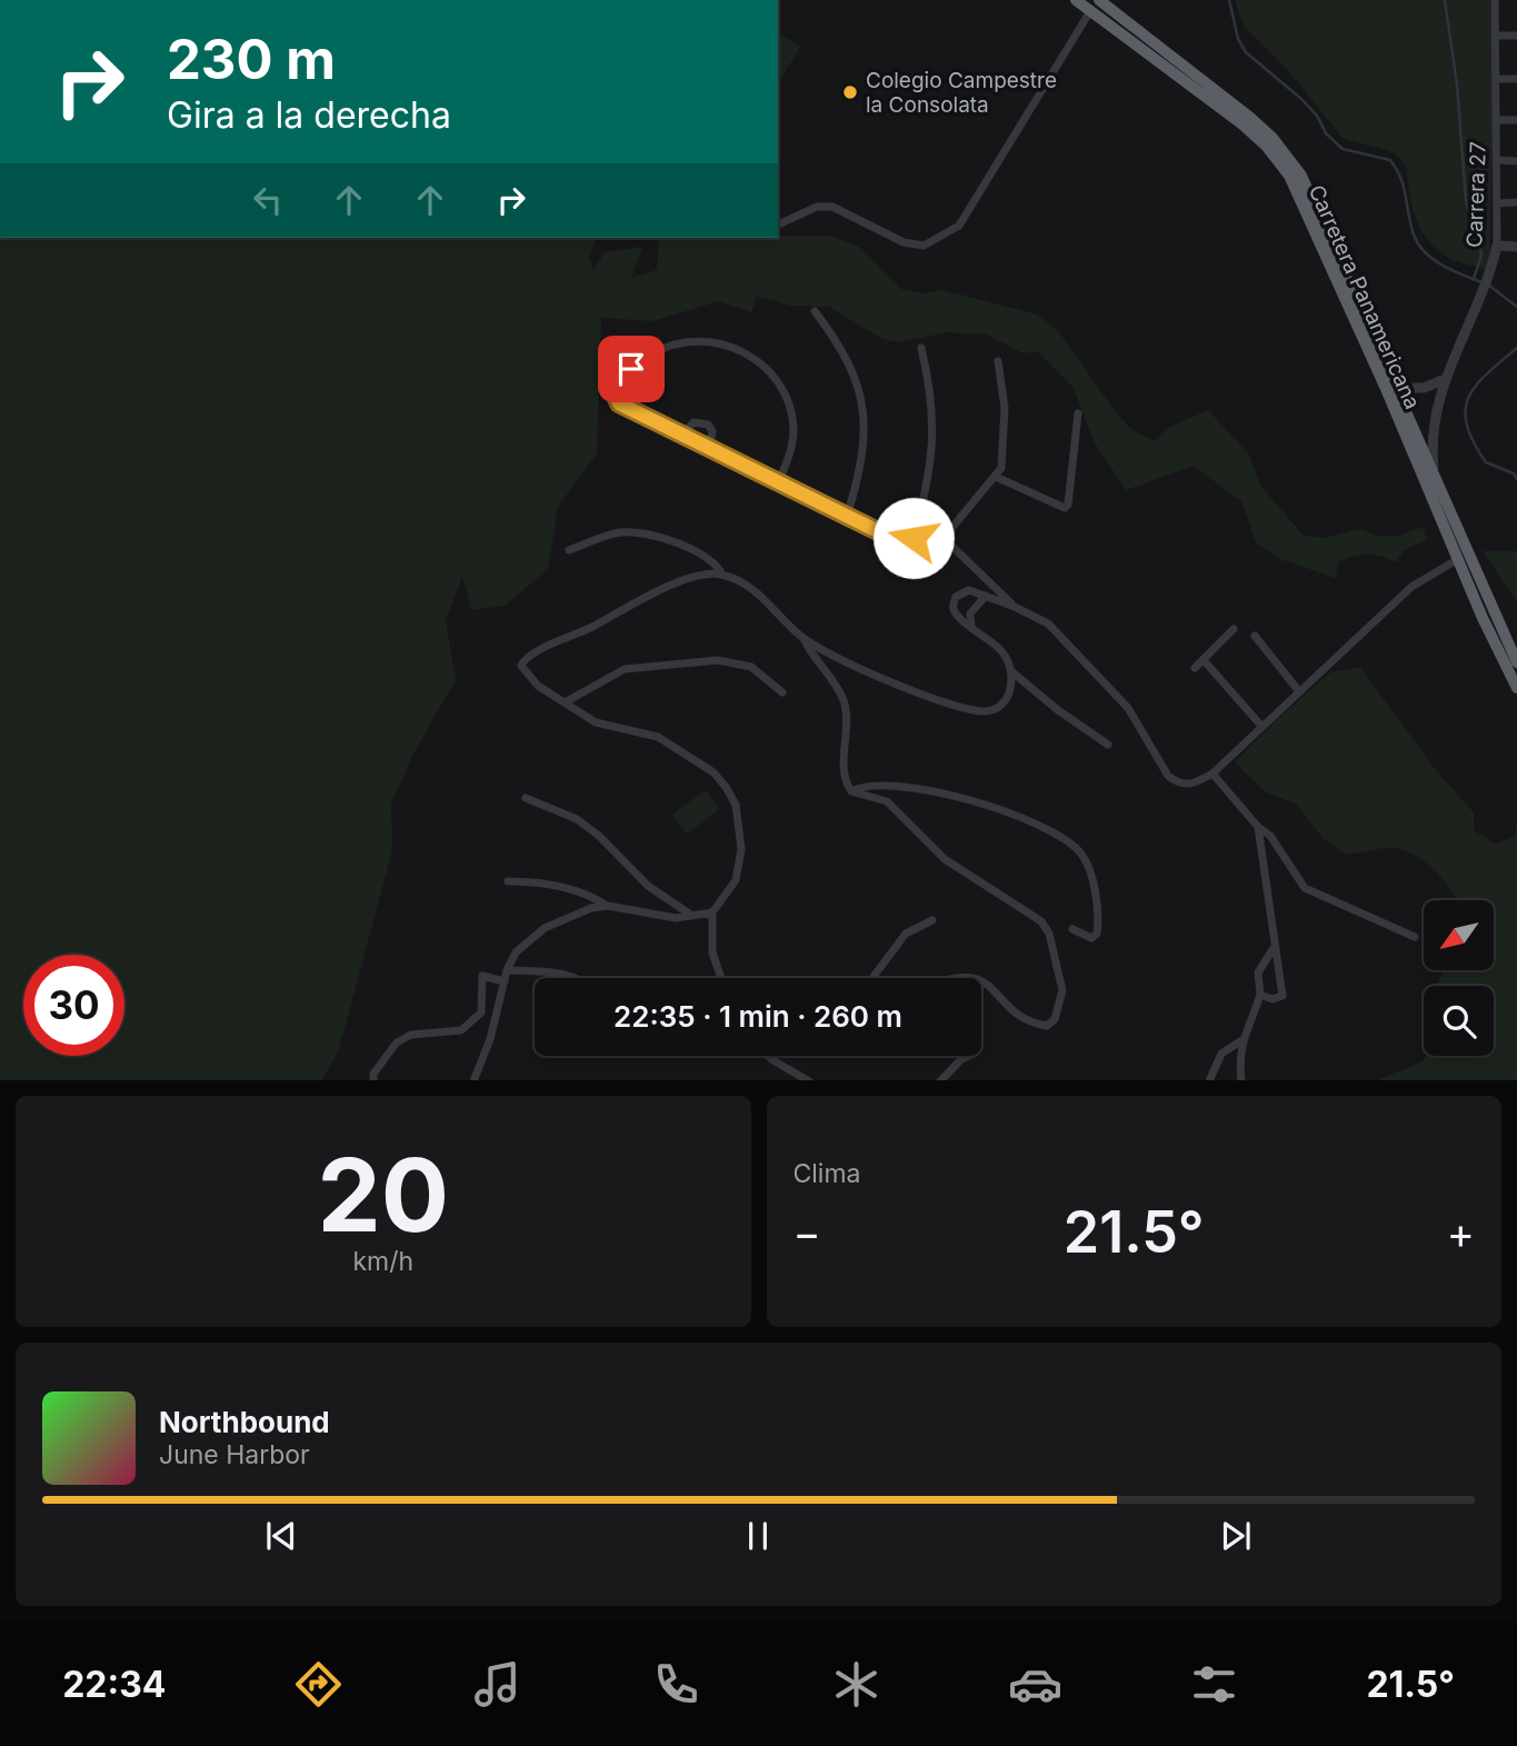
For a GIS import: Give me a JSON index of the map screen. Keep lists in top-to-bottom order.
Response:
{
  "streets": {
    "highway": ["Carretera Panamericana"],
    "street": ["Carrera 27"]
  },
  "crossings": [
    ["Carrera 27", "Carretera Panamericana"]
  ],
  "places": ["Colegio Campestre la Consolata"],
  "north": "bottom left",
  "page": {
    "turn": ["230 m", "Gira a la derecha"],
    "limit": "30",
    "trip": "22:35 · 1 min · 260 m",
    "tile": [
      ["20", "km/h"],
      "Clima"
    ],
    "heat": ["−", "21.5°", "+"],
    "song": ["Northbound", "June Harbor"],
    "tabs": ["22:34", "21.5°"]
  }
}
